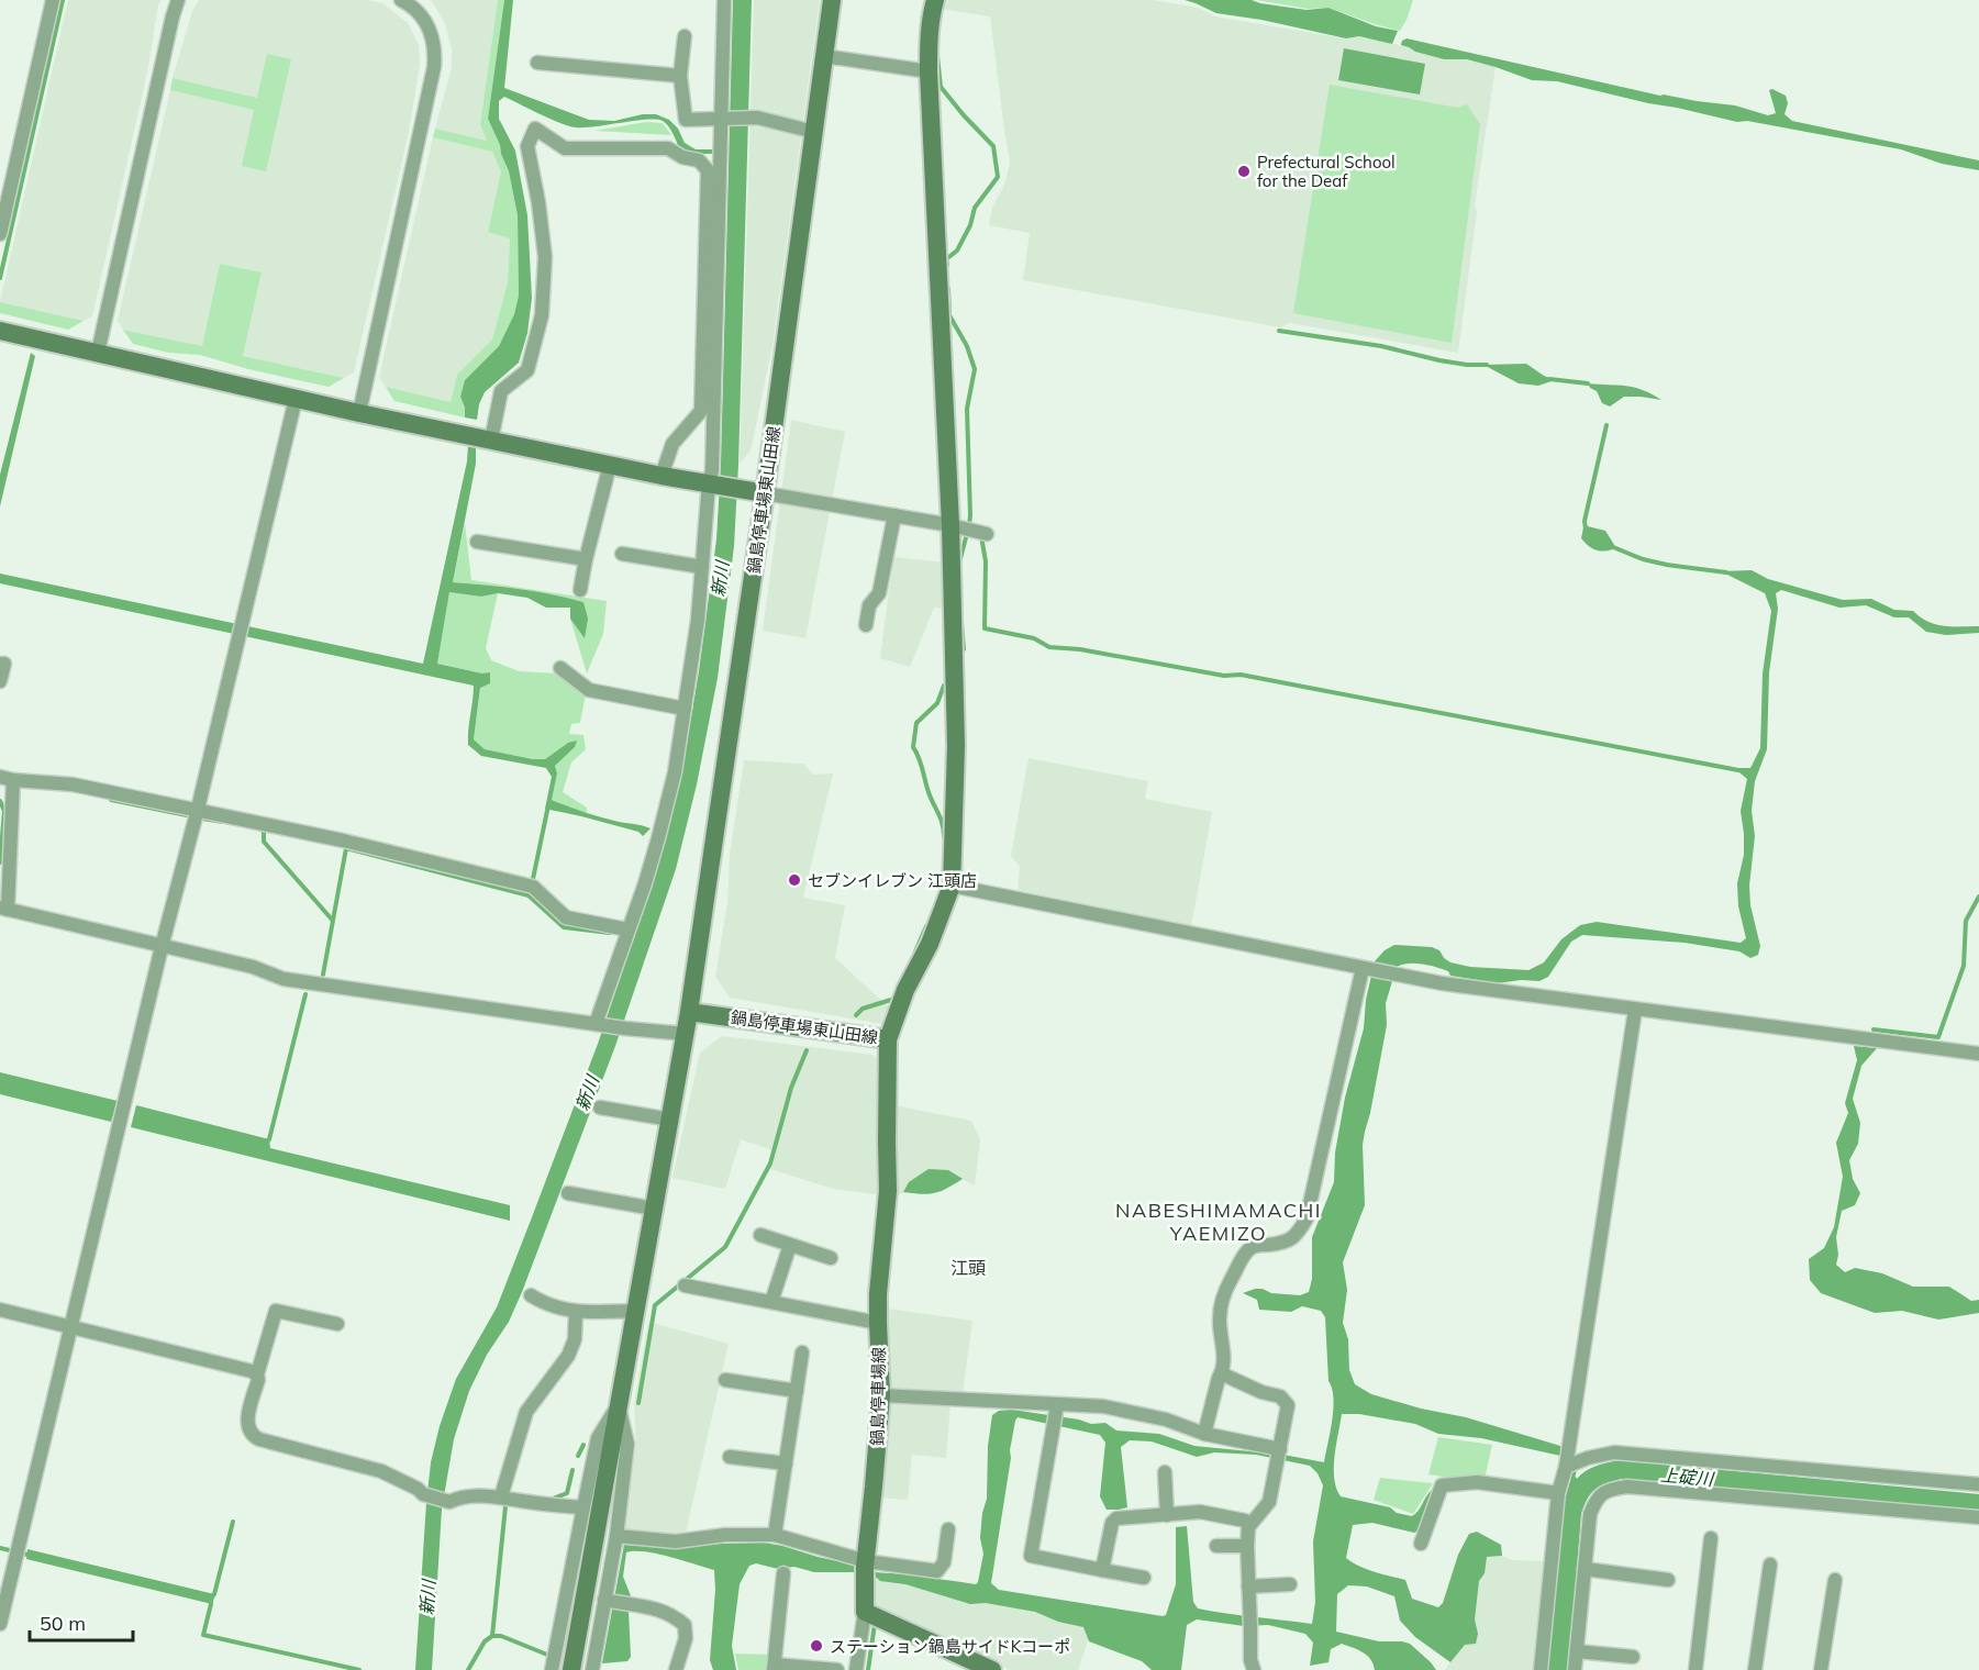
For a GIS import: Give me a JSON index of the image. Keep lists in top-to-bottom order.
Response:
{
  "streets": {
    "main road": ["鍋島停車場東山田線", "鍋島停車場線"]
  },
  "crossings": [
    ["鍋島停車場東山田線", "鍋島停車場線"]
  ],
  "districts": ["NABESHIMAMACHI YAEMIZO", "江頭"],
  "water": ["新川", "上碇川"],
  "places": ["Prefectural School for the Deaf", "セブンイレブン 江頭店", "ステーション鍋島サイドKコーポ"],
  "scale_bar": "50 m"
}
